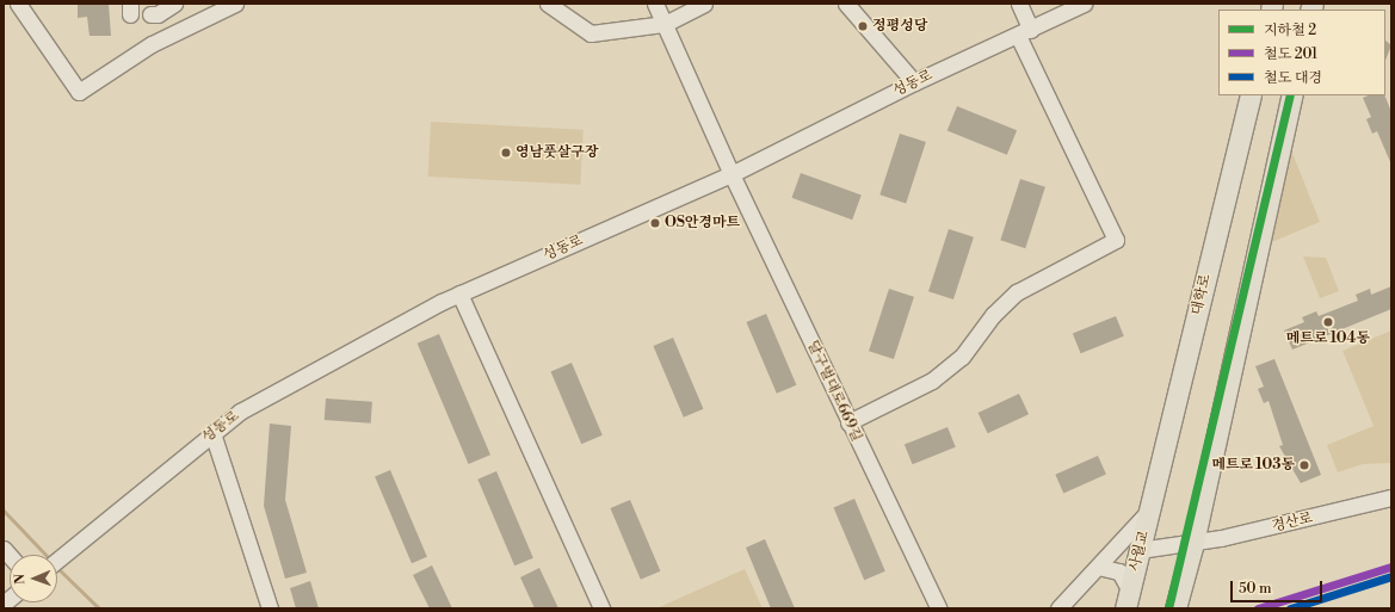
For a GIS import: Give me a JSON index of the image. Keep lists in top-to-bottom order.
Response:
{
  "streets": {
    "main road": ["대학로", "사월교"],
    "street": ["성동로", "달구벌대로669길", "경산로"]
  },
  "crossings": [
    ["성동로", "달구벌대로669길"],
    ["대학로", "사월교"],
    ["경산로", "사월교"]
  ],
  "places": [
    "정평성당",
    "영남풋살구장",
    "OS안경마트",
    "메트로 104동",
    "메트로 103동"
  ],
  "lines": ["metro line 2", "rail line 201", "rail line 대경"],
  "legend": ["지하철 2", "철도 201", "철도 대경"],
  "scale_bar": "50 m",
  "north": "left"
}
